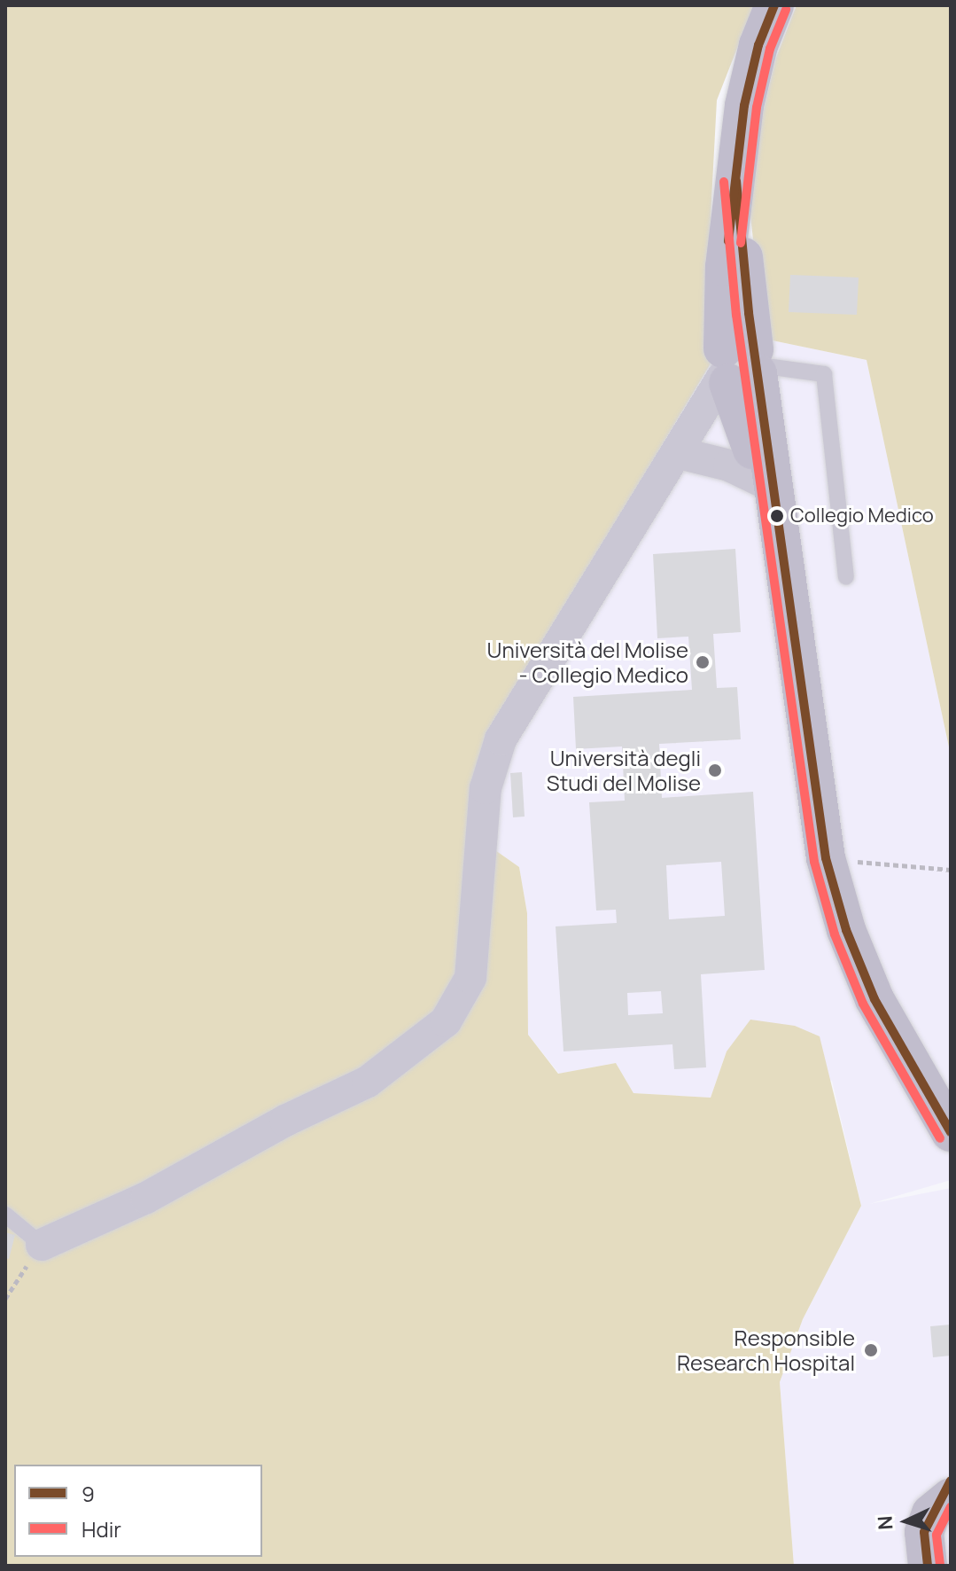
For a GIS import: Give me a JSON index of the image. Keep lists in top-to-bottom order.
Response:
{
  "places": [
    "Collegio Medico",
    "Università del Molise - Collegio Medico",
    "Università degli Studi del Molise",
    "Responsible Research Hospital"
  ],
  "lines": ["transit line 9", "transit line Hdir"],
  "legend": ["9", "Hdir"],
  "north": "left"
}
